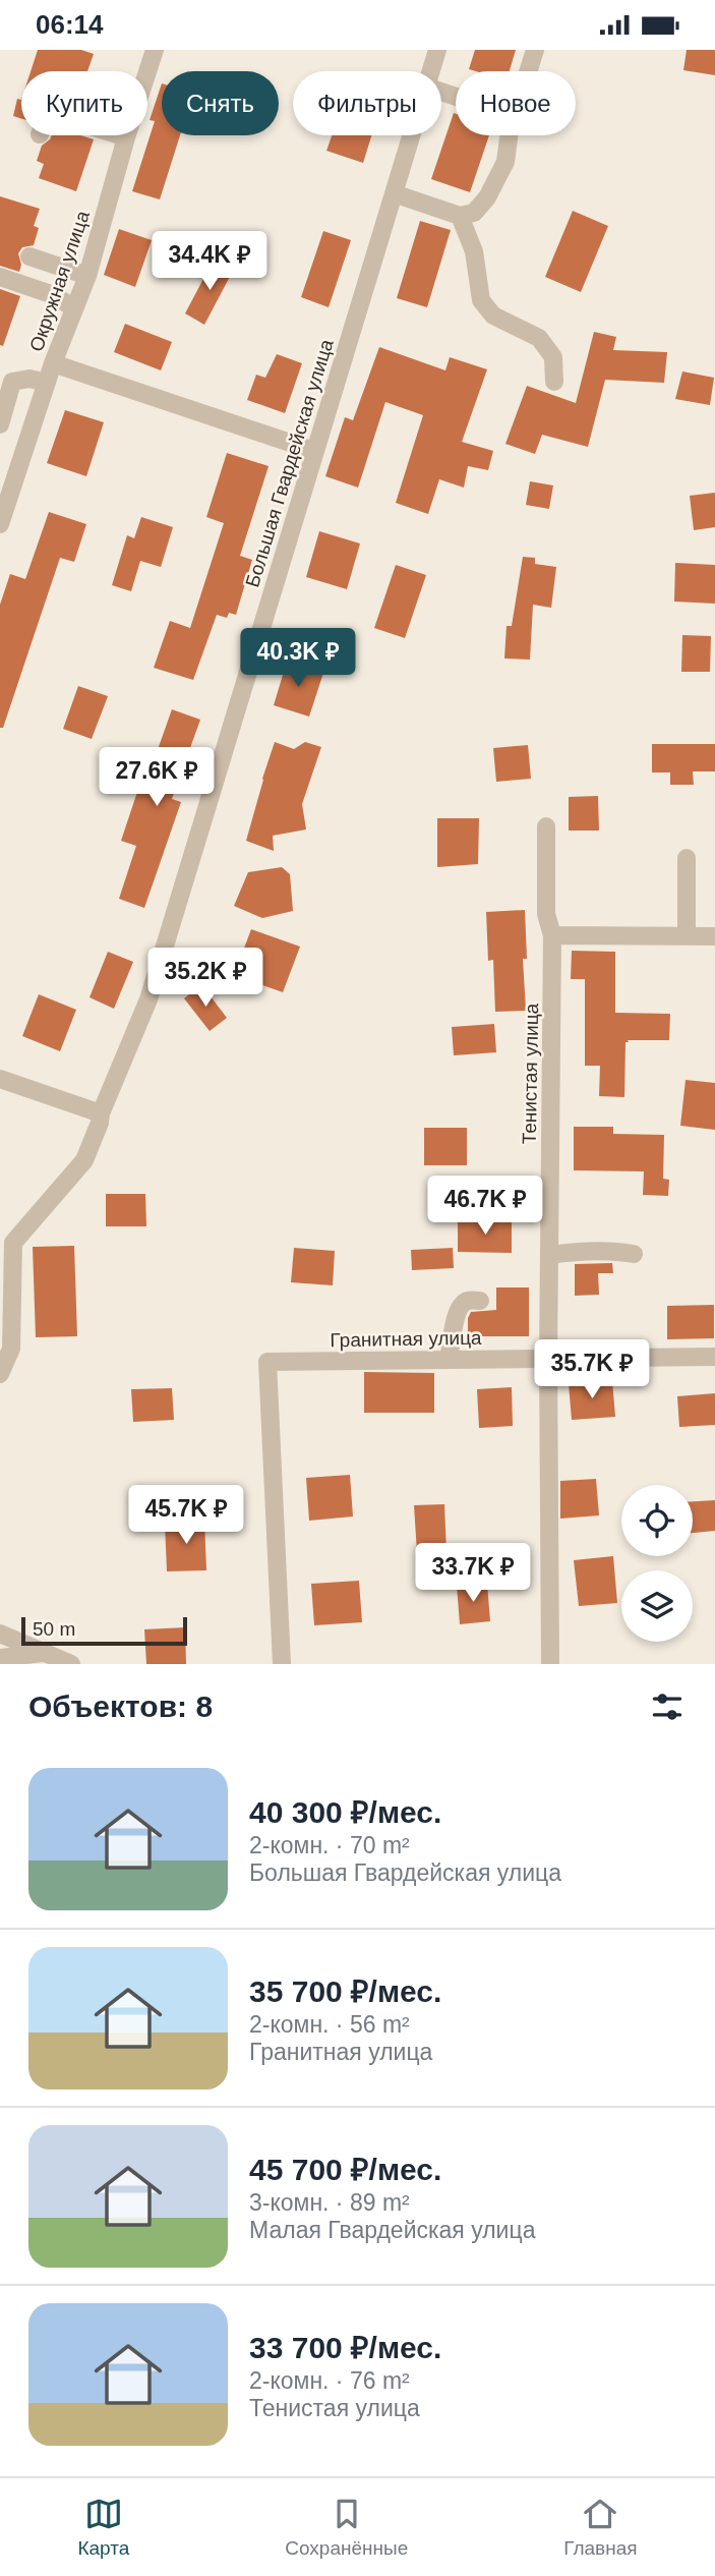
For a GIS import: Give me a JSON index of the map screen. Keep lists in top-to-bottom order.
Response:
{
  "streets": {
    "street": [
      "Окружная улица",
      "Большая Гвардейская улица",
      "Тенистая улица",
      "Гранитная улица"
    ]
  },
  "crossings": [
    ["Тенистая улица", "Гранитная улица"]
  ],
  "scale_bar": "50 m",
  "page": {
    "status": "06:14",
    "chip": [
      "Купить",
      "Снять",
      "Фильтры",
      "Новое"
    ],
    "price": [
      "34.4K ₽",
      "40.3K ₽",
      "27.6K ₽",
      "35.2K ₽",
      "46.7K ₽",
      "35.7K ₽",
      "45.7K ₽",
      "33.7K ₽"
    ],
    "scale": "50 m",
    "heading": "Объектов: 8",
    "list": [
      {
        "name": "40 300 ₽/мес.",
        "note": "2-комн. · 70 m² · Большая Гвардейская улица"
      },
      {
        "name": "35 700 ₽/мес.",
        "note": "2-комн. · 56 m² · Гранитная улица"
      },
      {
        "name": "45 700 ₽/мес.",
        "note": "3-комн. · 89 m² · Малая Гвардейская улица"
      },
      {
        "name": "33 700 ₽/мес.",
        "note": "2-комн. · 76 m² · Тенистая улица"
      }
    ],
    "tabs": ["Карта", "Сохранённые", "Главная"]
  }
}
